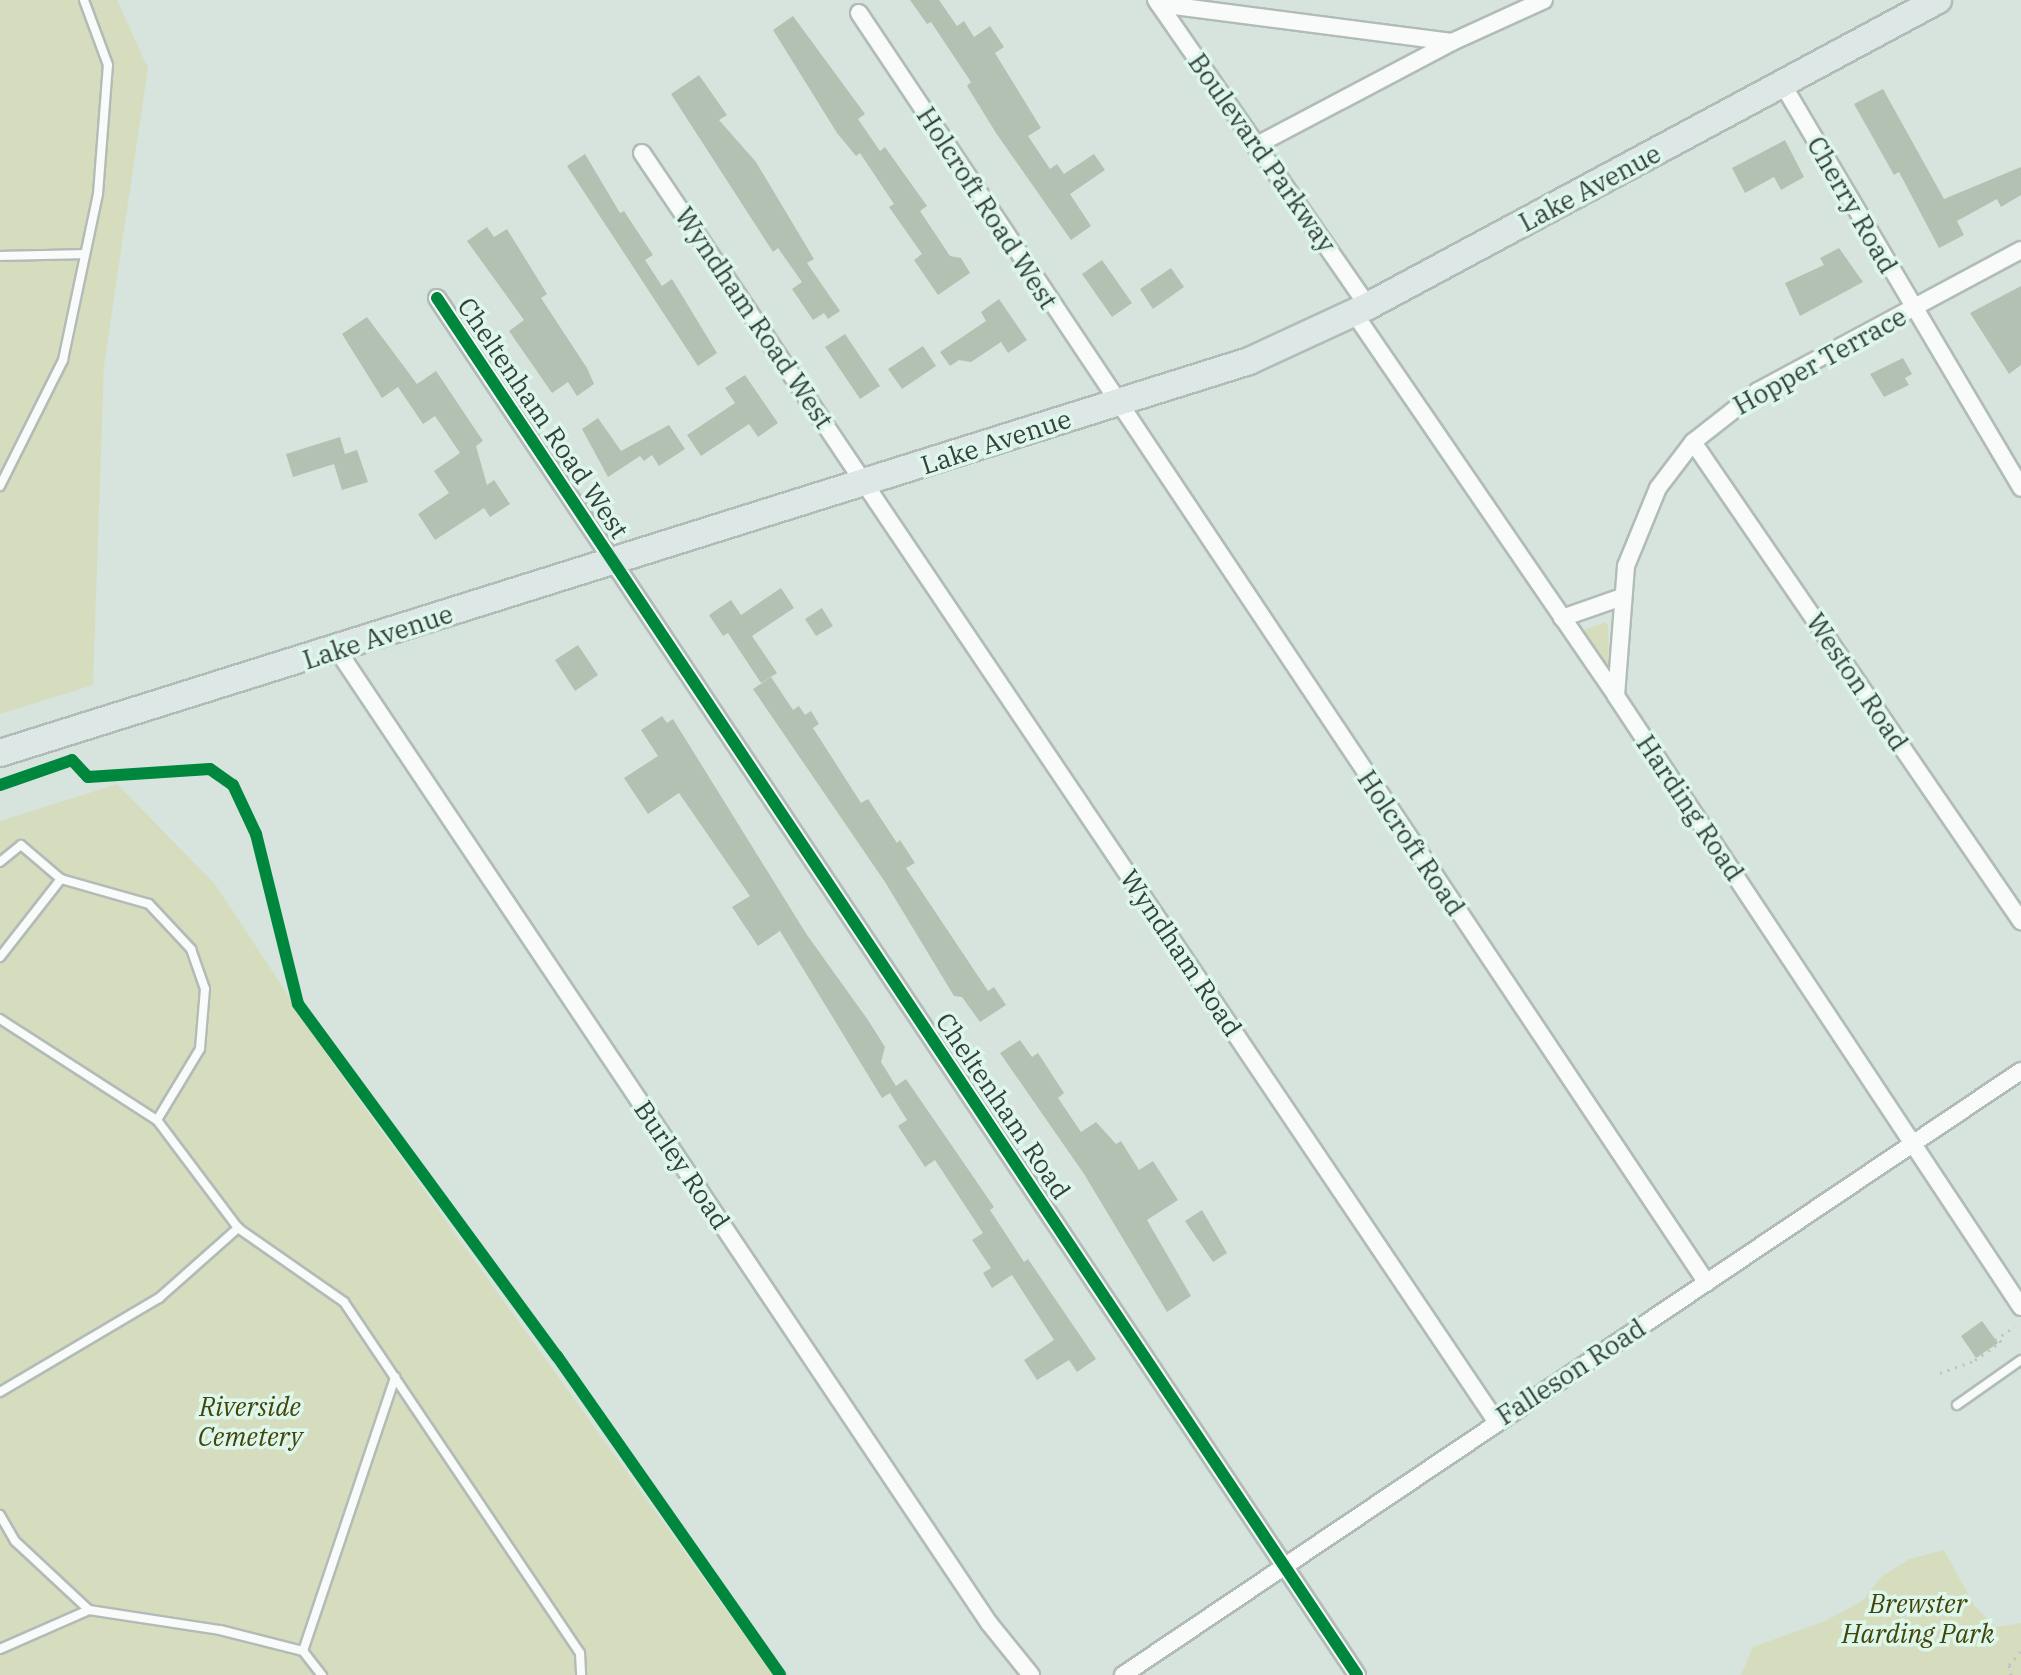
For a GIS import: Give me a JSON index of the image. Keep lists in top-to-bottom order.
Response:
{
  "streets": {
    "main road": ["Lake Avenue"],
    "street": [
      "Boulevard Parkway",
      "Cherry Road",
      "Holcroft Road West",
      "Wyndham Road West",
      "Hopper Terrace",
      "Cheltenham Road West",
      "Weston Road",
      "Harding Road",
      "Holcroft Road",
      "Wyndham Road",
      "Cheltenham Road",
      "Burley Road",
      "Falleson Road"
    ]
  },
  "crossings": [
    ["Boulevard Parkway", "Lake Avenue"],
    ["Boulevard Parkway", "Harding Road"],
    ["Lake Avenue", "Cherry Road"],
    ["Lake Avenue", "Holcroft Road West"],
    ["Lake Avenue", "Wyndham Road West"],
    ["Lake Avenue", "Cheltenham Road West"],
    ["Lake Avenue", "Harding Road"],
    ["Lake Avenue", "Holcroft Road"],
    ["Lake Avenue", "Wyndham Road"],
    ["Lake Avenue", "Cheltenham Road"],
    ["Lake Avenue", "Burley Road"],
    ["Cherry Road", "Hopper Terrace"],
    ["Holcroft Road West", "Holcroft Road"],
    ["Wyndham Road West", "Wyndham Road"],
    ["Hopper Terrace", "Weston Road"],
    ["Hopper Terrace", "Harding Road"],
    ["Cheltenham Road West", "Cheltenham Road"],
    ["Harding Road", "Falleson Road"],
    ["Holcroft Road", "Falleson Road"],
    ["Wyndham Road", "Falleson Road"],
    ["Cheltenham Road", "Falleson Road"]
  ],
  "parks": ["Riverside Cemetery", "Brewster Harding Park"]
}
